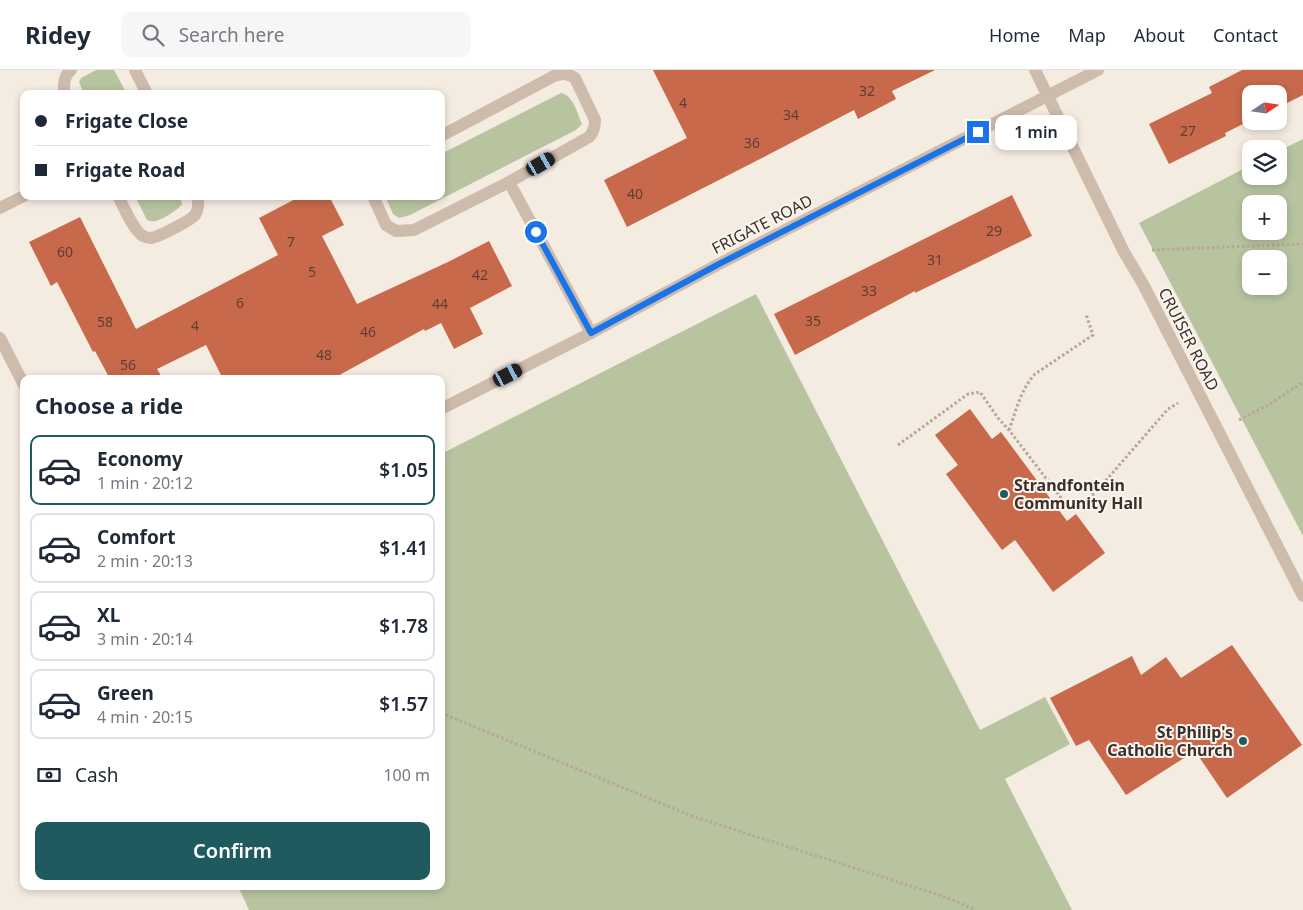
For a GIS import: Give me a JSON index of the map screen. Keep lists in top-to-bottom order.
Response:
{
  "streets": {
    "street": ["FRIGATE ROAD", "CRUISER ROAD"]
  },
  "crossings": [
    ["FRIGATE ROAD", "CRUISER ROAD"]
  ],
  "places": ["Strandfontein Community Hall", "St Philip's Catholic Church"],
  "house_numbers": [
    "32",
    "4",
    "34",
    "27",
    "36",
    "40",
    "29",
    "7",
    "60",
    "31",
    "5",
    "42",
    "33",
    "6",
    "44",
    "35",
    "58",
    "4",
    "46",
    "48",
    "56"
  ],
  "north": "right",
  "page": {
    "header": "Ridey",
    "search": "Search here",
    "nav": [
      "Home",
      "Map",
      "About",
      "Contact"
    ],
    "map_buttons": ["+", "−"],
    "banner": ["Frigate Close", "Frigate Road"],
    "bubble": "1 min",
    "heading": "Choose a ride",
    "list": [
      {
        "name": "Economy",
        "note": "1 min · 20:12",
        "value": "$1.05"
      },
      {
        "name": "Comfort",
        "note": "2 min · 20:13",
        "value": "$1.41"
      },
      {
        "name": "XL",
        "note": "3 min · 20:14",
        "value": "$1.78"
      },
      {
        "name": "Green",
        "note": "4 min · 20:15",
        "value": "$1.57"
      }
    ],
    "pay": ["Cash", "100 m"],
    "buttons": "Confirm"
  }
}
